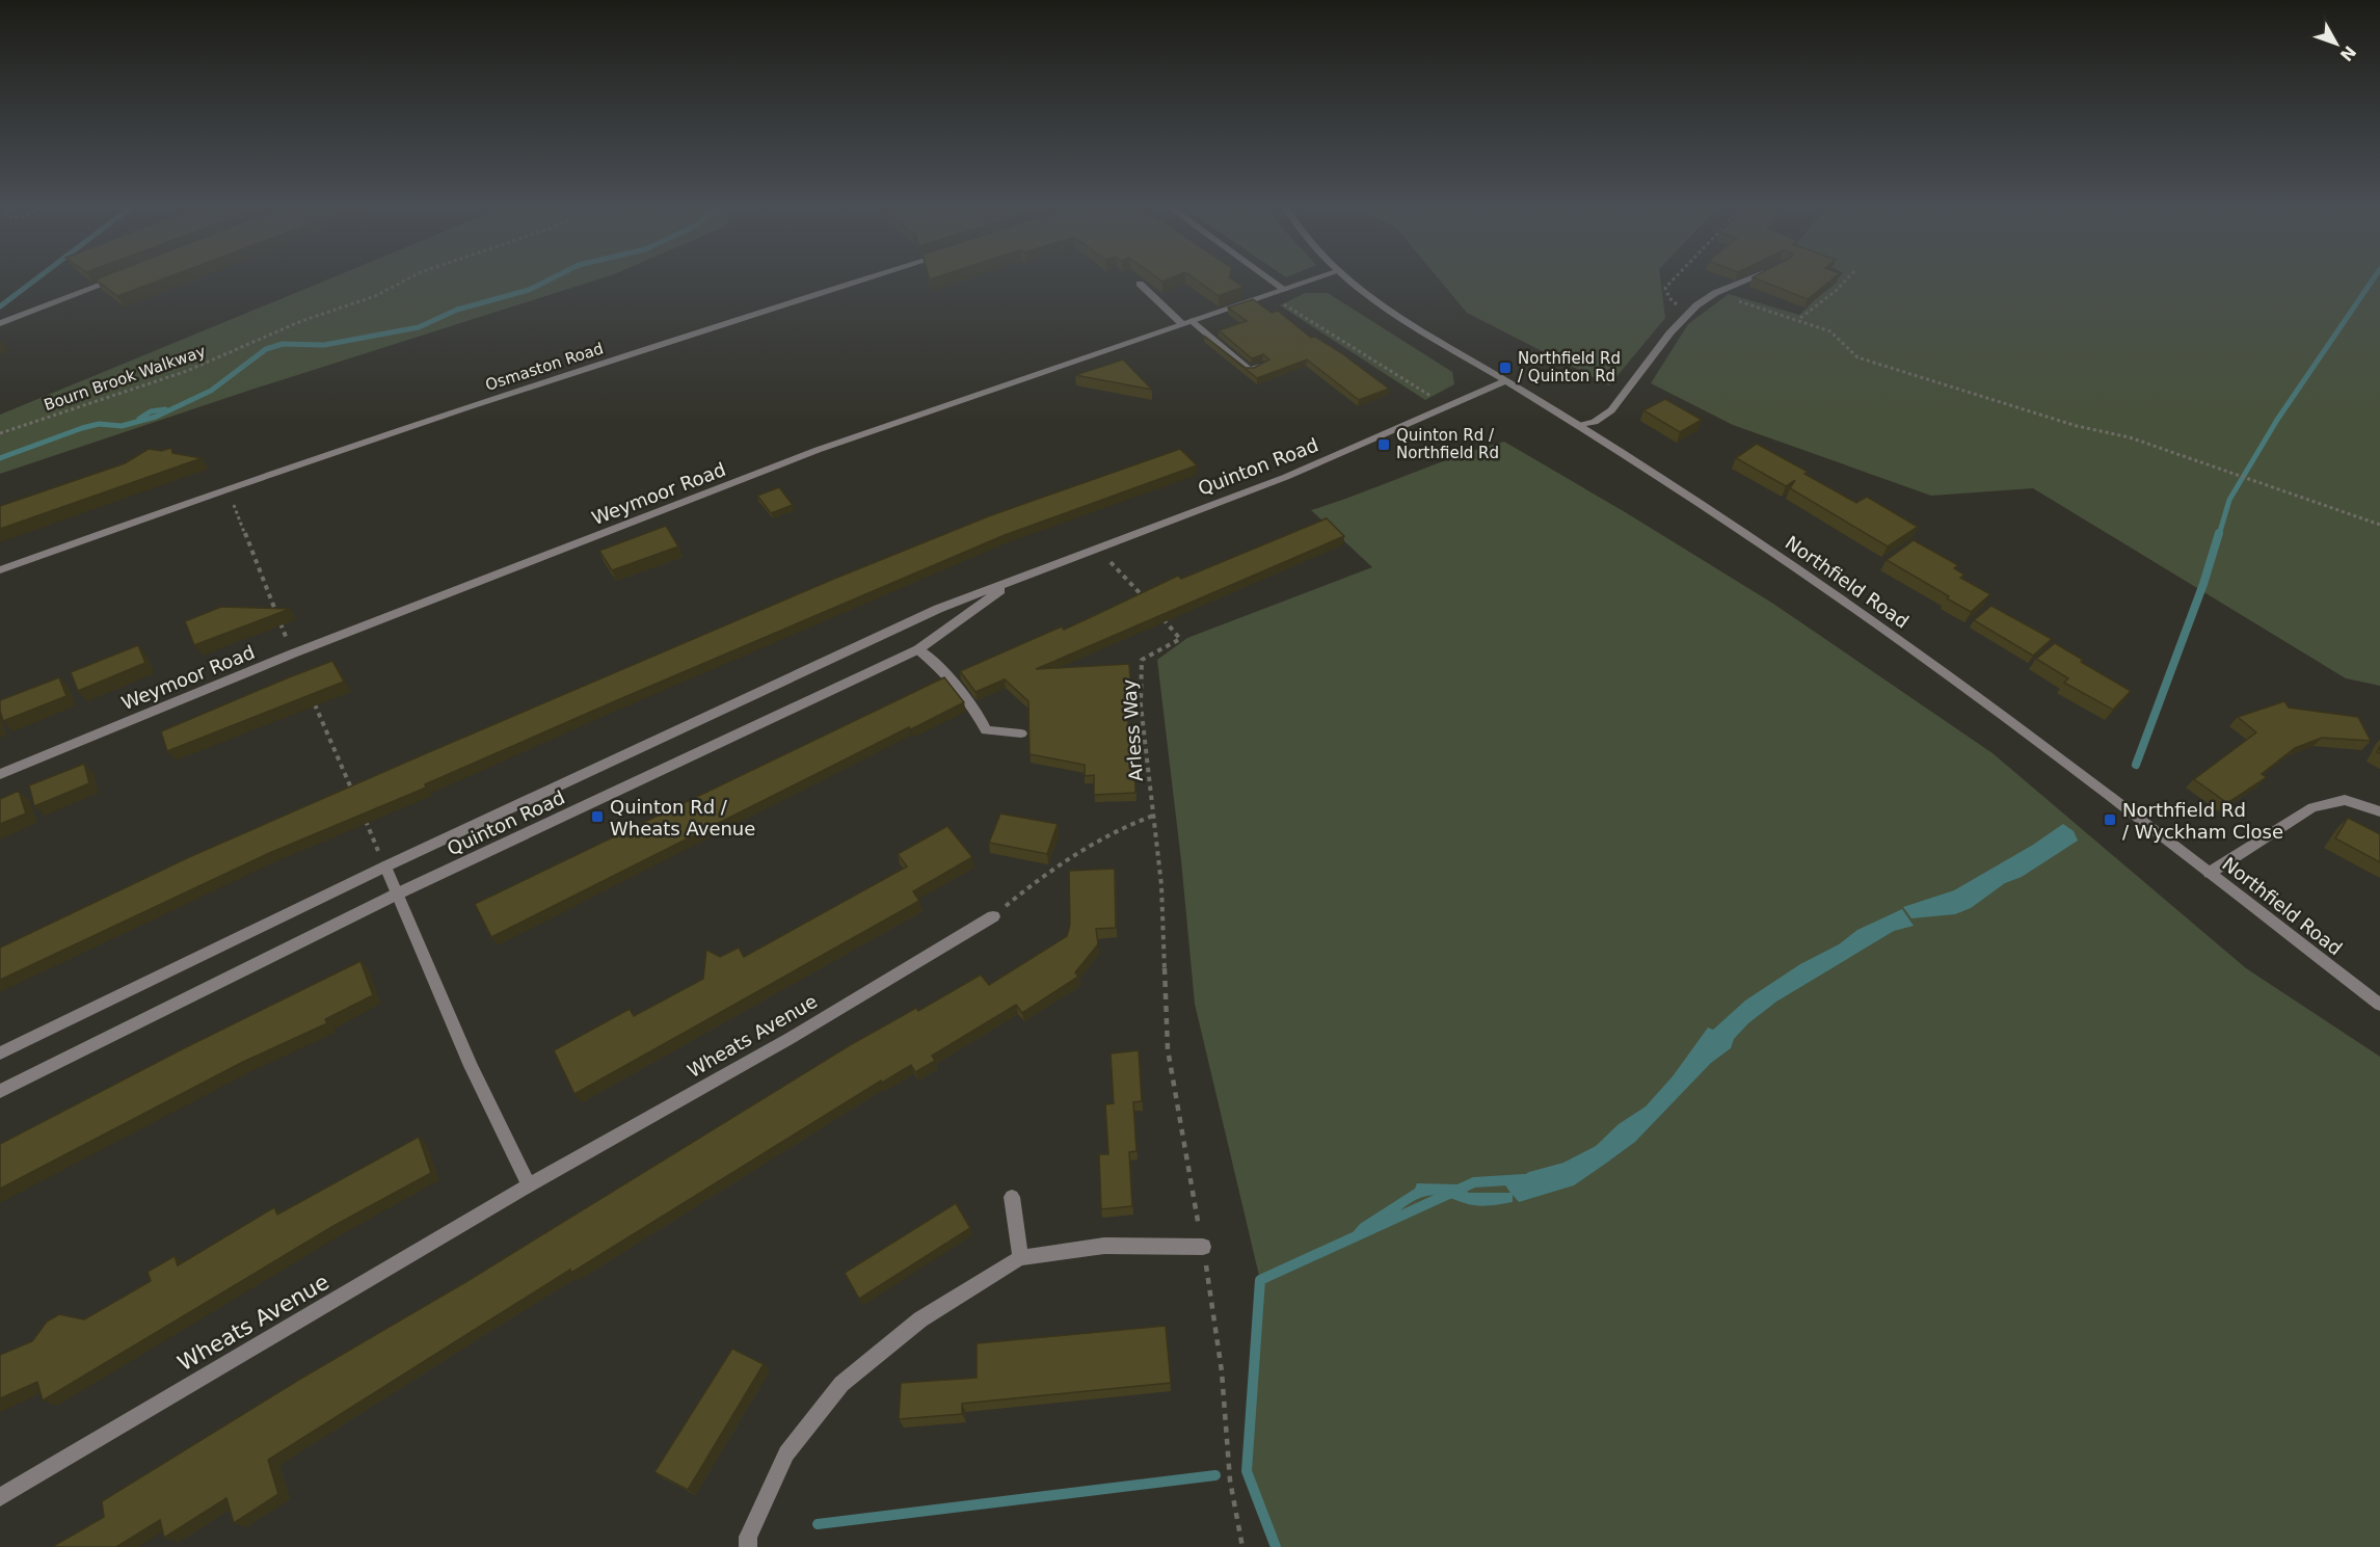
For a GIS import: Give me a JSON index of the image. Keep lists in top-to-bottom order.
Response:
{
  "streets": {
    "street": [
      "Osmaston Road",
      "Quinton Road",
      "Weymoor Road",
      "Northfield Road",
      "Wheats Avenue"
    ],
    "path": ["Bourn Brook Walkway", "Arless Way"]
  },
  "crossings": [
    ["Quinton Road", "Northfield Road"]
  ],
  "places": {
    "transit": [
      "Northfield Rd / Quinton Rd",
      "Quinton Rd / Northfield Rd",
      "Quinton Rd / Wheats Avenue",
      "Northfield Rd / Wyckham Close"
    ]
  },
  "north": "bottom right"
}
